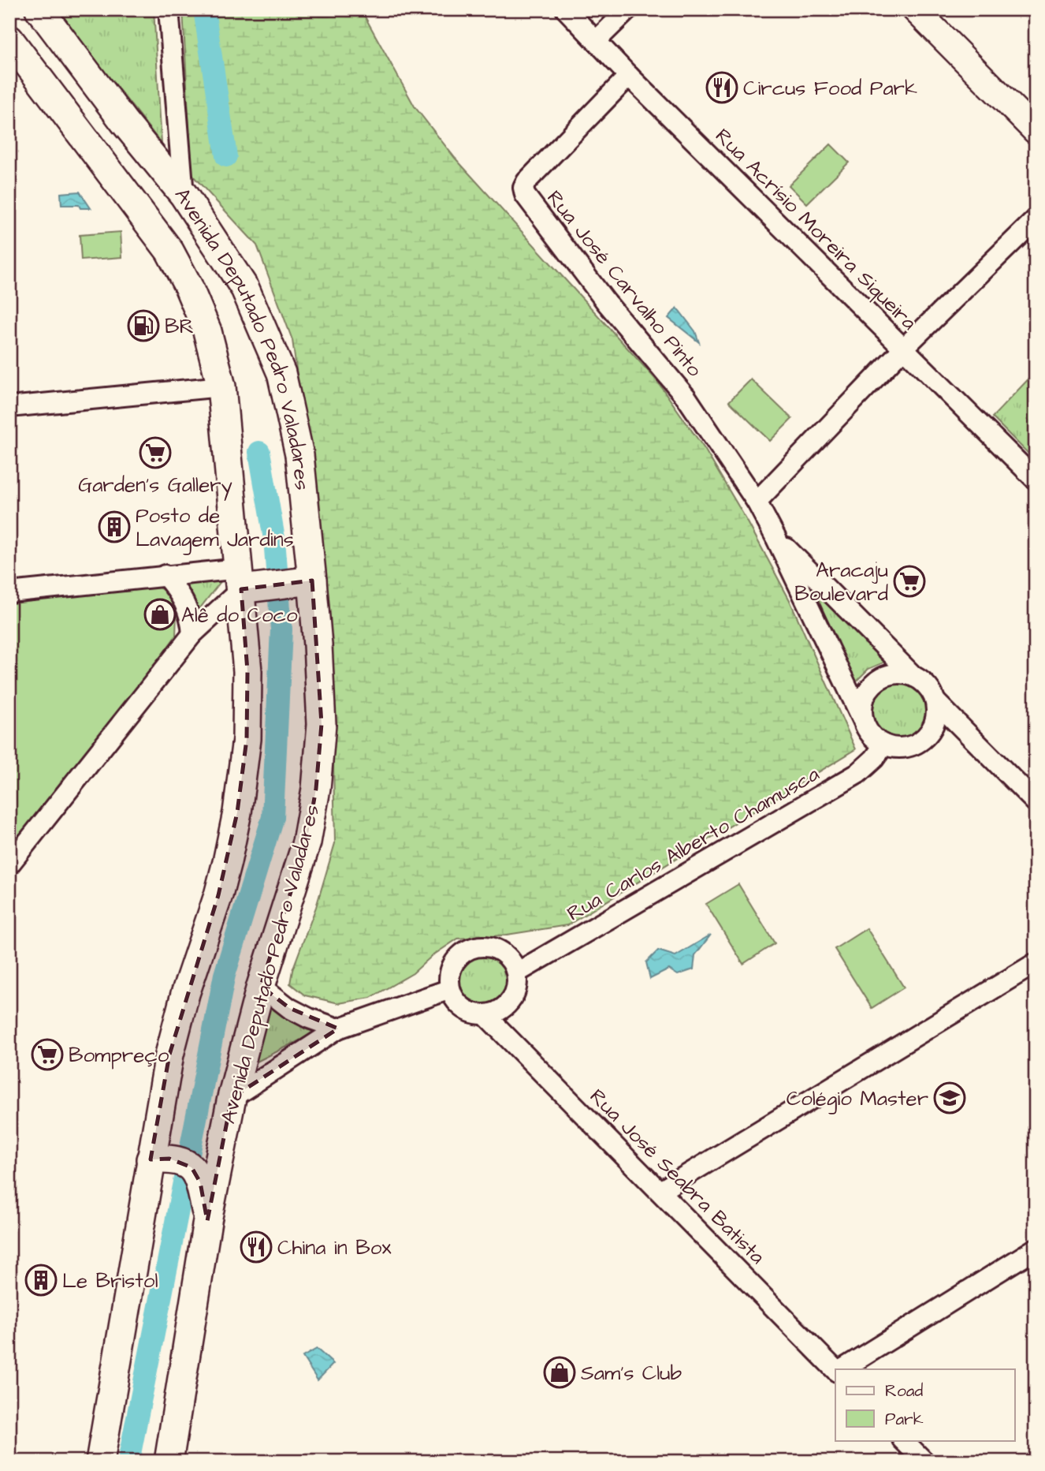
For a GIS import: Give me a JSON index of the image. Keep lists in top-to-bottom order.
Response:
{
  "streets": {
    "main road": ["Avenida Deputado Pedro Valadares"],
    "street": [
      "Rua Acrísio Moreira Siqueira",
      "Rua José Carvalho Pinto",
      "Rua Carlos Alberto Chamusca",
      "Rua José Seabra Batista"
    ]
  },
  "crossings": [
    ["Rua Acrísio Moreira Siqueira", "Rua José Carvalho Pinto"],
    ["Rua José Carvalho Pinto", "Rua Carlos Alberto Chamusca"],
    ["Rua Carlos Alberto Chamusca", "Rua José Seabra Batista"]
  ],
  "places": {
    "restaurant": ["Circus Food Park", "China in Box"],
    "fuel station": ["BR"],
    "supermarket": ["Garden's Gallery", "Aracaju Boulevard", "Bompreço"],
    "building": ["Posto de Lavagem Jardins", "Le Bristol"],
    "shop": ["Alê do Coco", "Sam's Club"],
    "school or university": ["Colégio Master"]
  },
  "legend": ["Road", "Park"]
}
